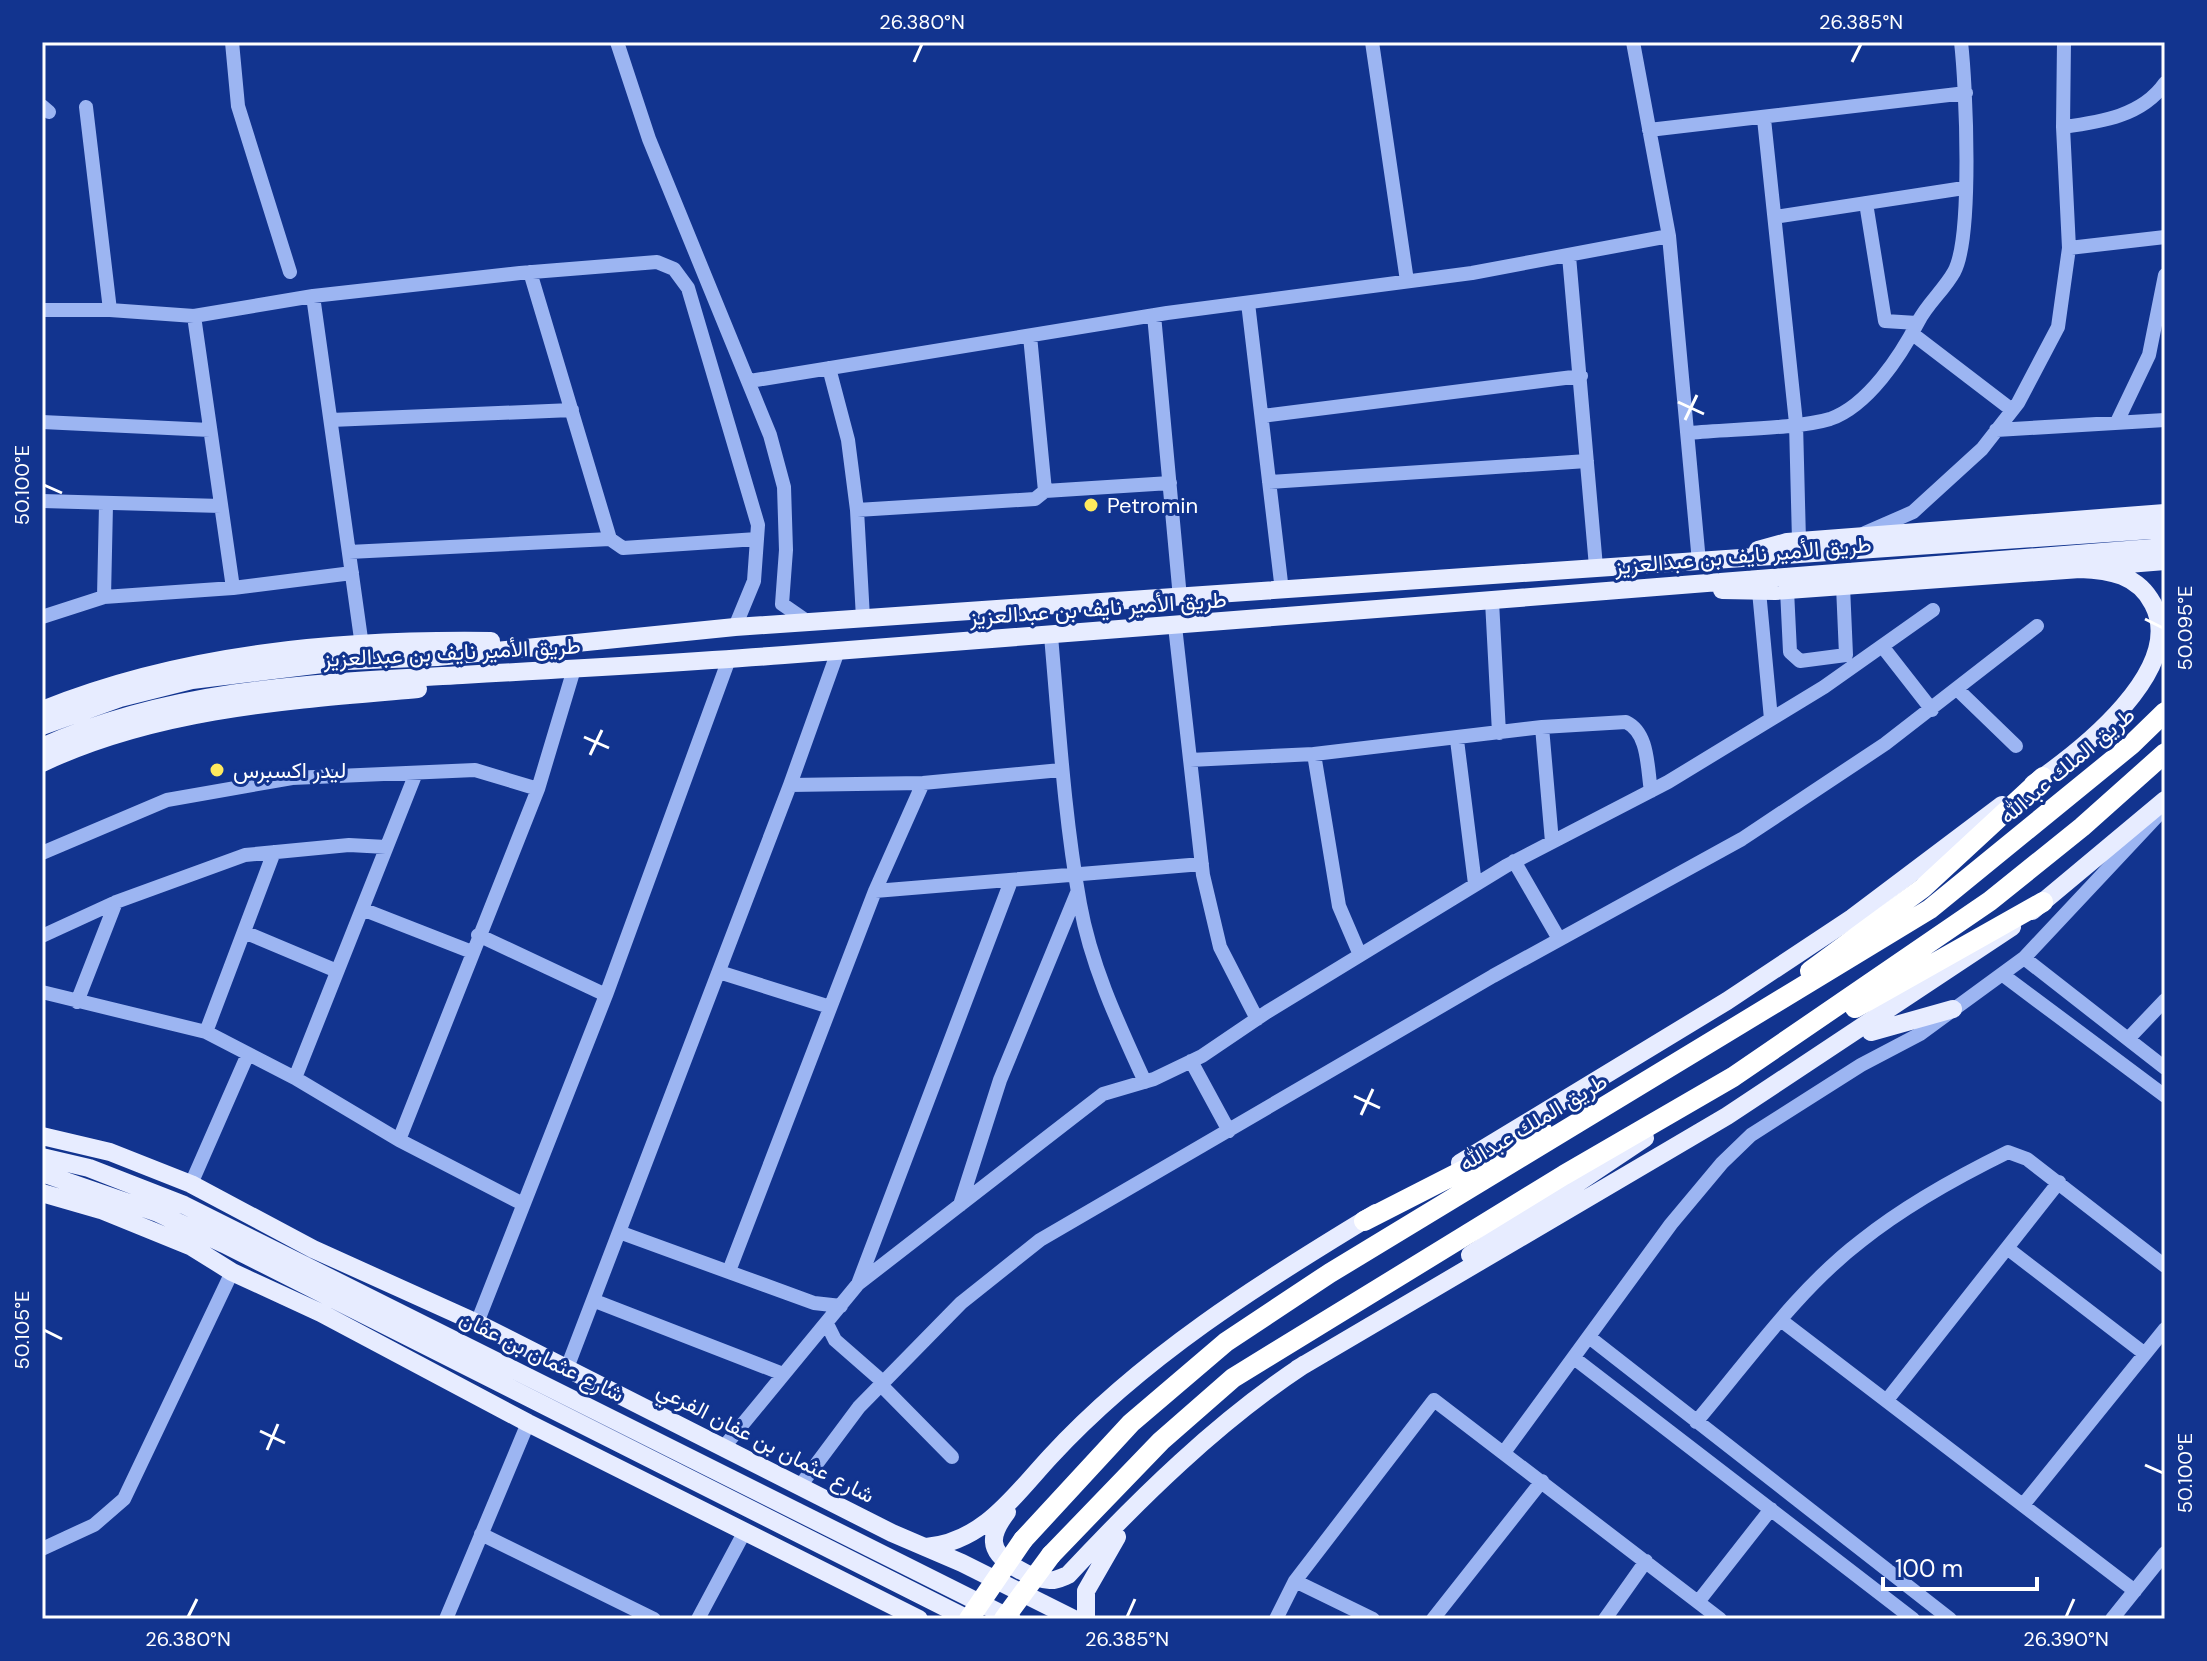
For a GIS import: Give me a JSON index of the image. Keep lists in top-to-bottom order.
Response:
{
  "streets": {
    "highway": ["طريق الملك عبدالله"],
    "main road": ["طريق الأمير نايف بن عبدالعزيز", "شارع عثمان بن عفان", "شارع عثمان بن عفان الفرعي"]
  },
  "crossings": [
    ["طريق الملك عبدالله", "شارع عثمان بن عفان"]
  ],
  "places": ["Petromin", "ليدر اكسبرس"],
  "scale_bar": "100 m",
  "coordinates": [
    "26.380°N",
    "26.385°N",
    "50.100°E",
    "50.095°E",
    "50.105°E",
    "26.390°N"
  ]
}
